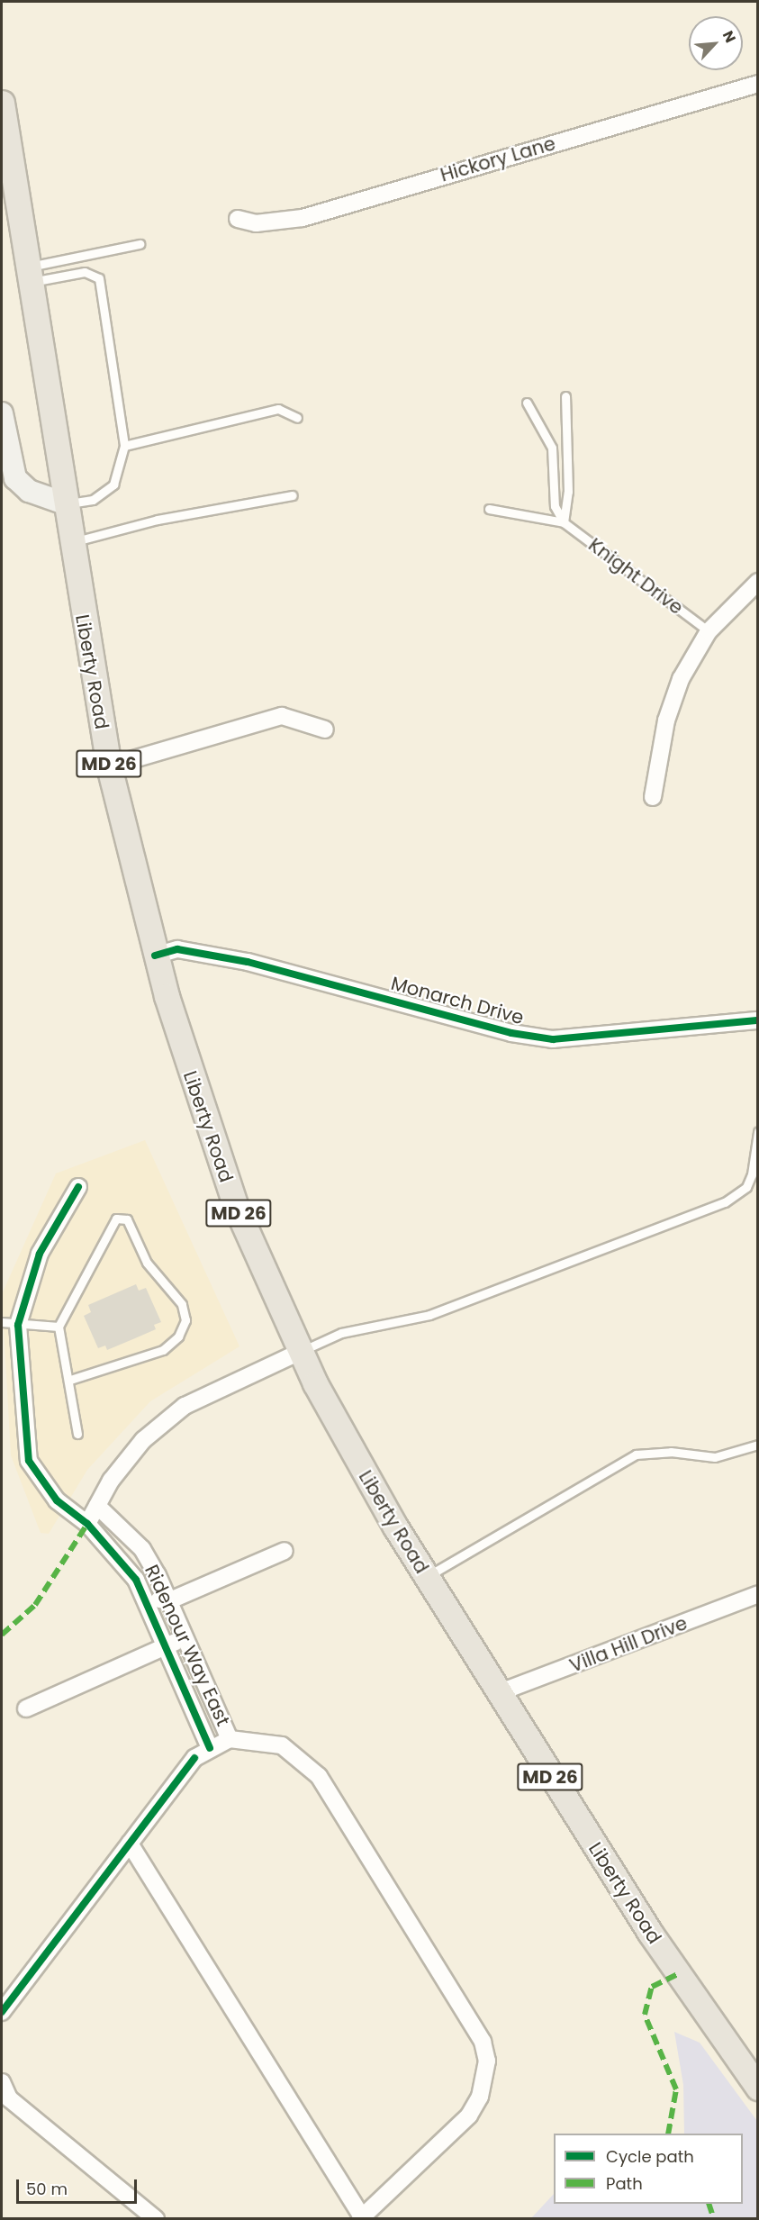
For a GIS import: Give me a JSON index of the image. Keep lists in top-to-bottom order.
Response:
{
  "streets": {
    "main road": ["Liberty Road", "MD 26"],
    "street": [
      "Hickory Lane",
      "Monarch Drive",
      "Villa Hill Drive",
      "Ridenour Way East"
    ],
    "lane": ["Knight Drive"]
  },
  "crossings": [
    ["Liberty Road", "Monarch Drive"],
    ["Liberty Road", "Villa Hill Drive"]
  ],
  "legend": ["Cycle path", "Path"],
  "scale_bar": "50 m",
  "north": "top right"
}
